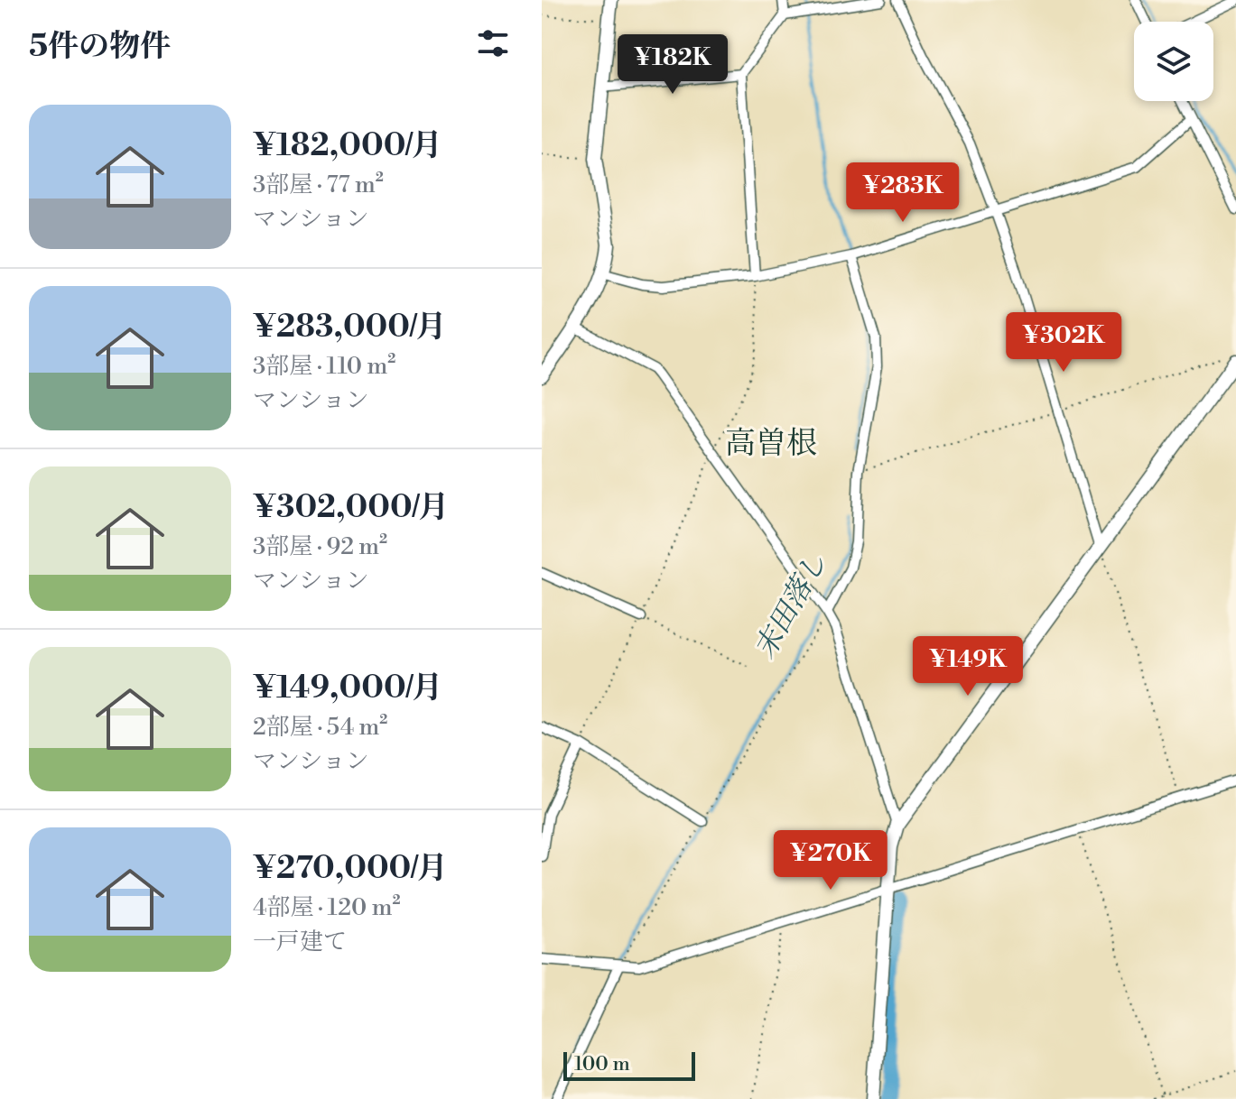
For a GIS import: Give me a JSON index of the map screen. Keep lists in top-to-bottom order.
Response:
{
  "districts": ["高曽根"],
  "water": ["末田落し"],
  "scale_bar": "100 m",
  "page": {
    "heading": "5件の物件",
    "price": [
      "¥182K",
      "¥283K",
      "¥302K",
      "¥149K",
      "¥270K"
    ],
    "list": [
      {
        "name": "¥182,000/月",
        "note": "3部屋 · 77 m² · マンション"
      },
      {
        "name": "¥283,000/月",
        "note": "3部屋 · 110 m² · マンション"
      },
      {
        "name": "¥302,000/月",
        "note": "3部屋 · 92 m² · マンション"
      },
      {
        "name": "¥149,000/月",
        "note": "2部屋 · 54 m² · マンション"
      },
      {
        "name": "¥270,000/月",
        "note": "4部屋 · 120 m² · 一戸建て"
      }
    ],
    "scale": "100 m"
  }
}
